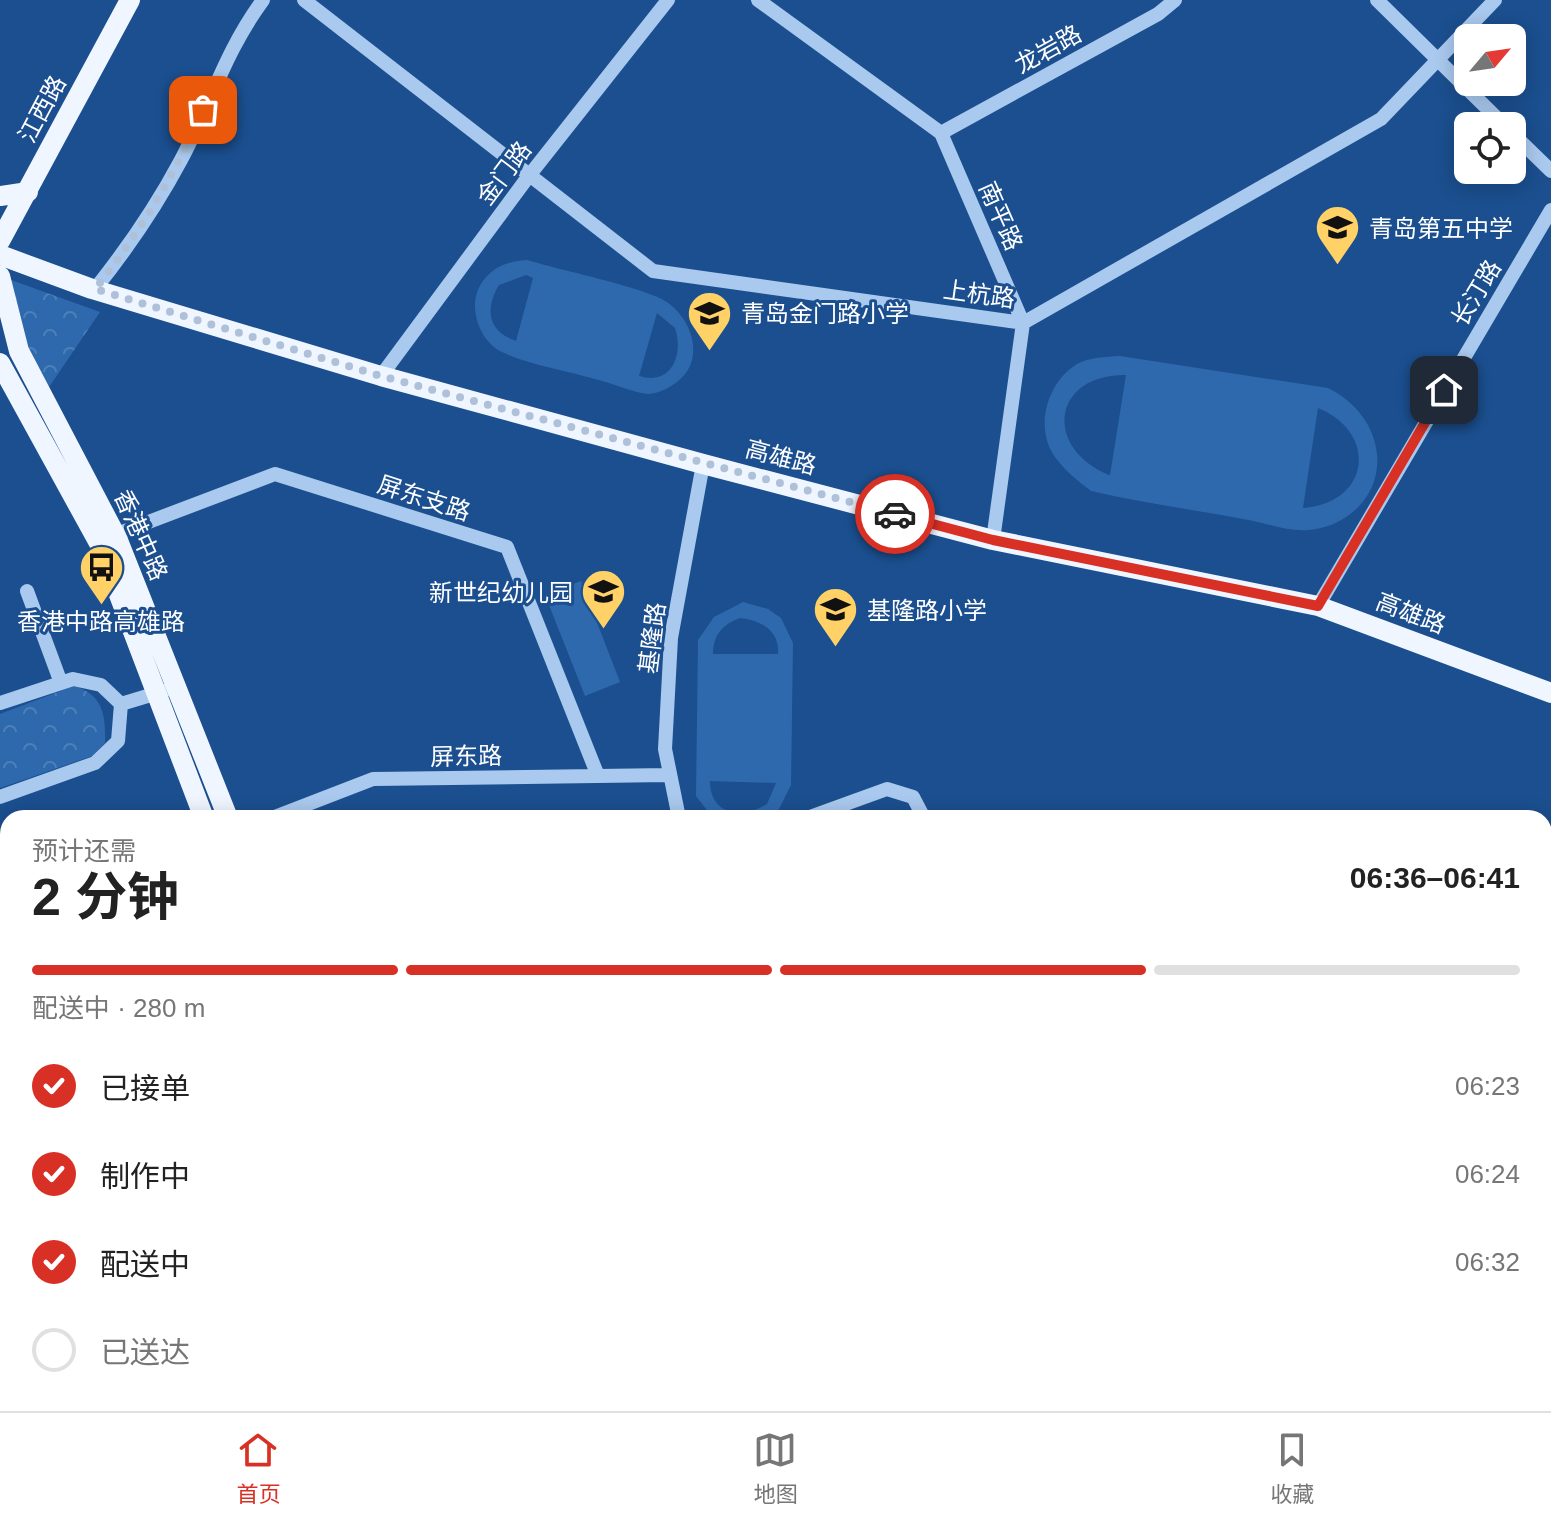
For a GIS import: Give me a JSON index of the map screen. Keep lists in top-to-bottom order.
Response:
{
  "streets": {
    "main road": ["江西路", "高雄路", "香港中路"],
    "street": [
      "龙岩路",
      "金门路",
      "南平路",
      "长汀路",
      "上杭路",
      "屏东支路",
      "基隆路",
      "屏东路"
    ]
  },
  "crossings": [
    ["龙岩路", "南平路"],
    ["金门路", "上杭路"],
    ["金门路", "高雄路"],
    ["南平路", "上杭路"],
    ["长汀路", "高雄路"],
    ["高雄路", "基隆路"],
    ["屏东支路", "香港中路"],
    ["屏东支路", "屏东路"],
    ["基隆路", "屏东路"]
  ],
  "places": {
    "school or university": [
      "青岛第五中学",
      "青岛金门路小学",
      "新世纪幼儿园",
      "基隆路小学"
    ],
    "bus stop": ["香港中路高雄路"]
  },
  "north": "top right",
  "page": {
    "heading": ["2 分钟", "预计还需", "06:36–06:41"],
    "bar": "配送中 · 280 m",
    "list": [
      ["已接单", "06:23"],
      ["制作中", "06:24"],
      ["配送中", "06:32"],
      "已送达"
    ],
    "tabs": ["首页", "地图", "收藏"]
  }
}
